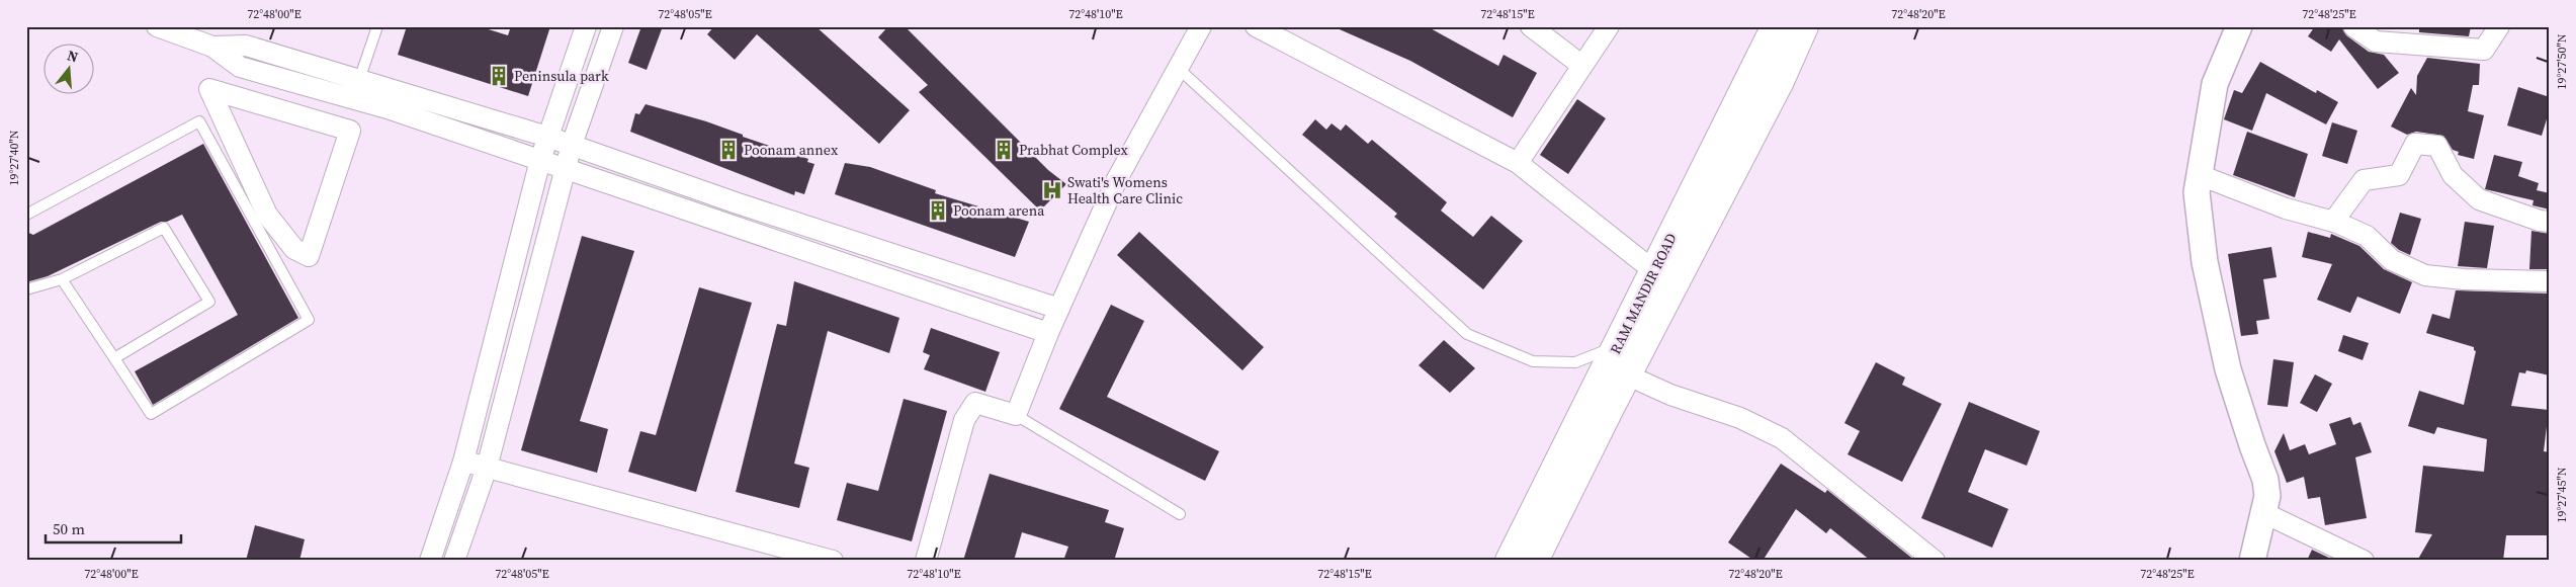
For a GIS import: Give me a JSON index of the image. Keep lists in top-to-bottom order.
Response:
{
  "streets": {
    "main road": ["RAM MANDIR ROAD"]
  },
  "places": {
    "building": [
      "Peninsula park",
      "Poonam annex",
      "Prabhat Complex",
      "Poonam arena"
    ],
    "hospital": ["Swati's Womens Health Care Clinic"]
  },
  "scale_bar": "50 m",
  "north": "top",
  "coordinates": [
    "72°48'00\"E",
    "72°48'05\"E",
    "72°48'10\"E",
    "72°48'15\"E",
    "72°48'20\"E",
    "72°48'25\"E",
    "19°27'50\"N",
    "19°27'40\"N",
    "19°27'45\"N"
  ]
}
